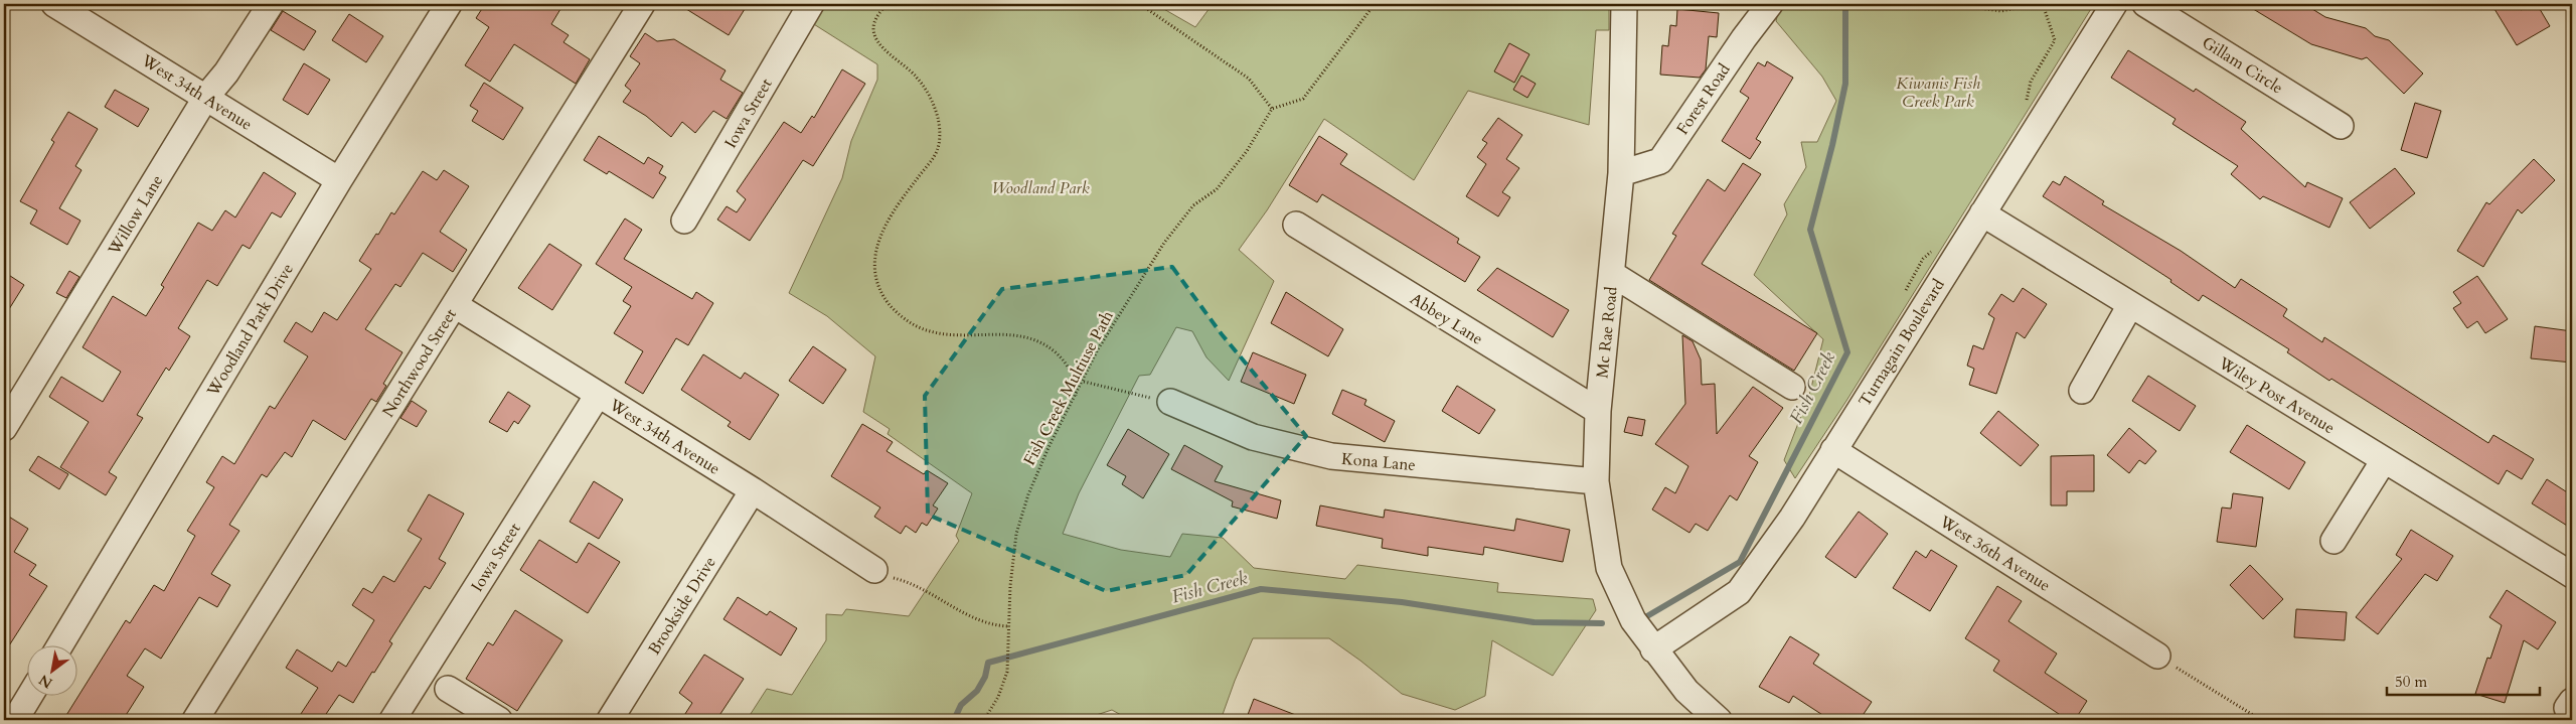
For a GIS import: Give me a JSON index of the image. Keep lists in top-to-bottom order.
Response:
{
  "streets": {
    "street": [
      "Gillam Circle",
      "West 34th Avenue",
      "Forest Road",
      "Iowa Street",
      "Willow Lane",
      "Abbey Lane",
      "Woodland Park Drive",
      "Mc Rae Road",
      "Turnagain Boulevard",
      "Northwood Street",
      "Wiley Post Avenue",
      "Kona Lane",
      "West 36th Avenue",
      "Brookside Drive"
    ],
    "path": ["Fish Creek Multiuse Path"]
  },
  "crossings": [
    ["West 34th Avenue", "Iowa Street"],
    ["West 34th Avenue", "Willow Lane"],
    ["West 34th Avenue", "Woodland Park Drive"],
    ["West 34th Avenue", "Northwood Street"],
    ["West 34th Avenue", "Brookside Drive"],
    ["Forest Road", "Mc Rae Road"],
    ["Abbey Lane", "Mc Rae Road"],
    ["Mc Rae Road", "Turnagain Boulevard"],
    ["Mc Rae Road", "Kona Lane"],
    ["Turnagain Boulevard", "Wiley Post Avenue"],
    ["Turnagain Boulevard", "West 36th Avenue"]
  ],
  "water": ["Fish Creek"],
  "parks": ["Kiwanis Fish Creek Park", "Woodland Park"],
  "scale_bar": "50 m",
  "north": "bottom left"
}
